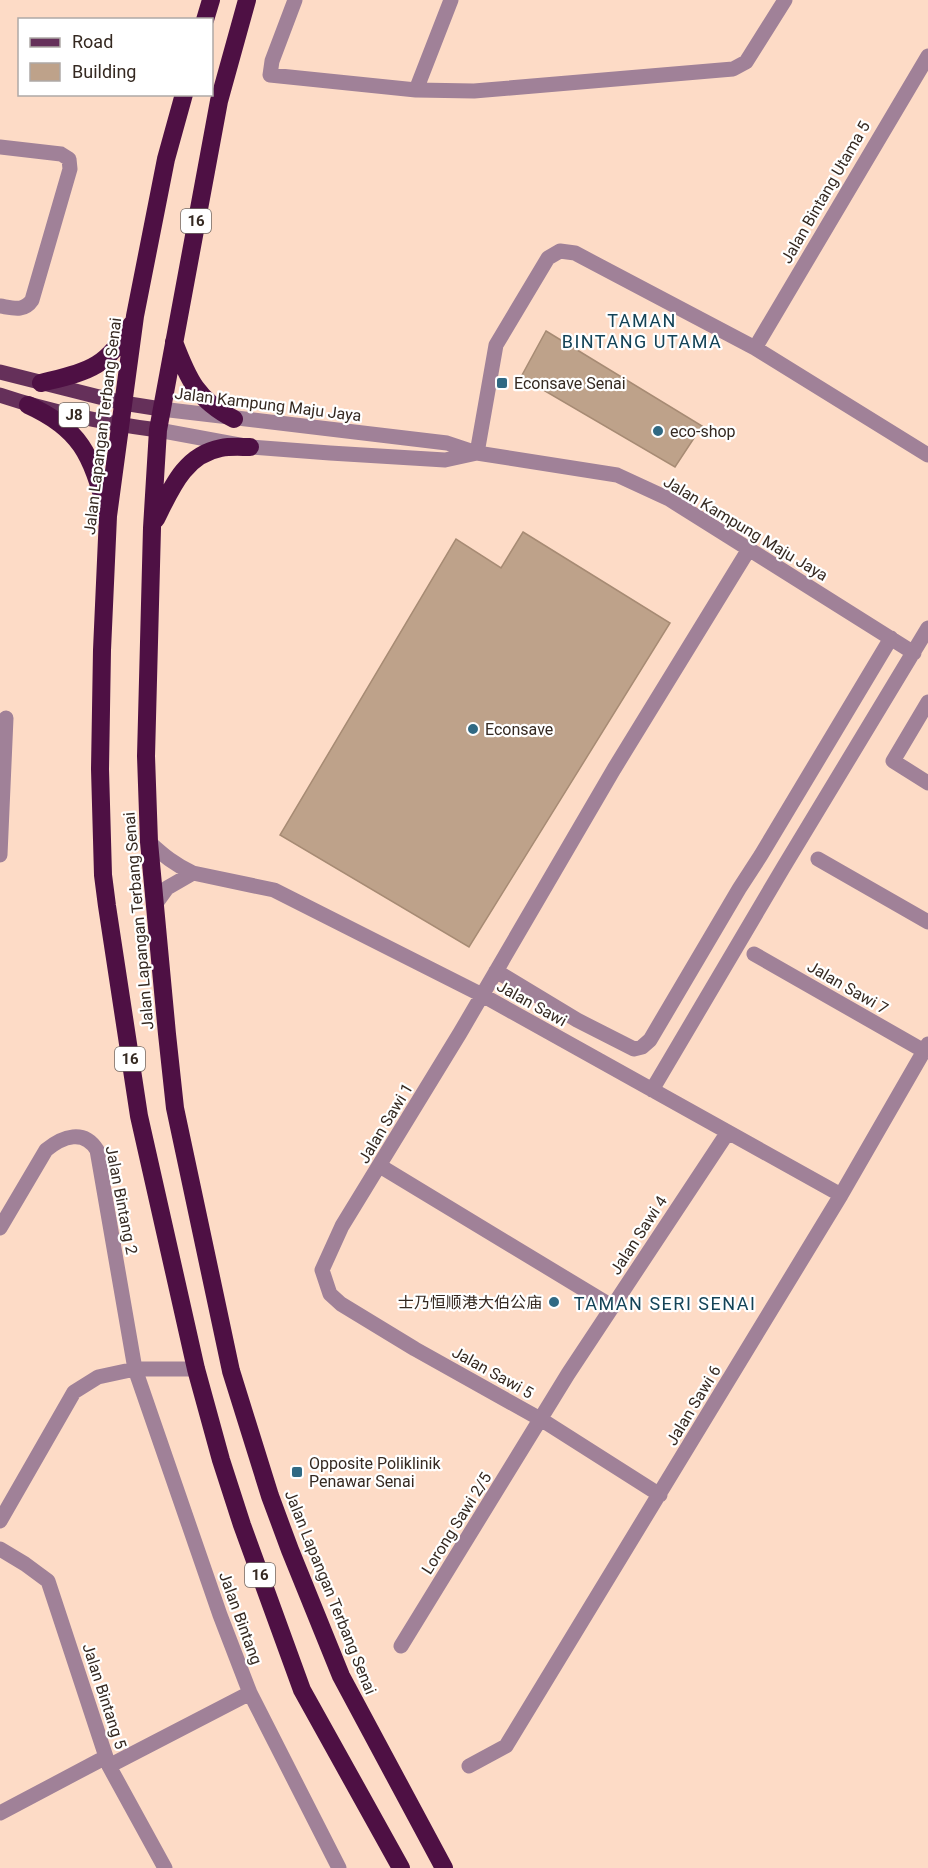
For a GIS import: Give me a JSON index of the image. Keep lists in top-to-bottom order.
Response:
{
  "streets": {
    "highway": ["16", "Jalan Lapangan Terbang Senai"],
    "main road": ["J8"],
    "street": [
      "Jalan Bintang Utama 5",
      "Jalan Kampung Maju Jaya",
      "Jalan Sawi 7",
      "Jalan Sawi",
      "Jalan Sawi 1",
      "Jalan Bintang 2",
      "Jalan Sawi 4",
      "Jalan Sawi 5",
      "Jalan Sawi 6",
      "Lorong Sawi 2/5",
      "Jalan Bintang",
      "Jalan Bintang 5"
    ]
  },
  "crossings": [
    ["Jalan Kampung Maju Jaya", "J8"],
    ["Jalan Kampung Maju Jaya", "Jalan Lapangan Terbang Senai"],
    ["Jalan Kampung Maju Jaya", "Jalan Sawi 1"],
    ["J8", "Jalan Lapangan Terbang Senai"],
    ["Jalan Lapangan Terbang Senai", "Jalan Sawi"],
    ["Jalan Sawi 7", "Jalan Sawi 6"],
    ["Jalan Sawi", "Jalan Sawi 1"],
    ["Jalan Sawi", "Jalan Sawi 4"],
    ["Jalan Sawi", "Jalan Sawi 6"],
    ["Jalan Sawi 1", "Jalan Sawi 5"],
    ["Jalan Bintang 2", "Jalan Bintang"],
    ["Jalan Sawi 4", "Jalan Sawi 5"],
    ["Jalan Sawi 4", "Lorong Sawi 2/5"],
    ["Jalan Sawi 5", "Jalan Sawi 6"],
    ["Jalan Sawi 5", "Lorong Sawi 2/5"]
  ],
  "districts": ["TAMAN BINTANG UTAMA", "TAMAN SERI SENAI"],
  "places": {
    "transit": ["Econsave Senai", "Opposite Poliklinik Penawar Senai"],
    "other": ["eco-shop", "Econsave", "士乃恒顺港大伯公庙"]
  },
  "legend": ["Road", "Building"]
}
